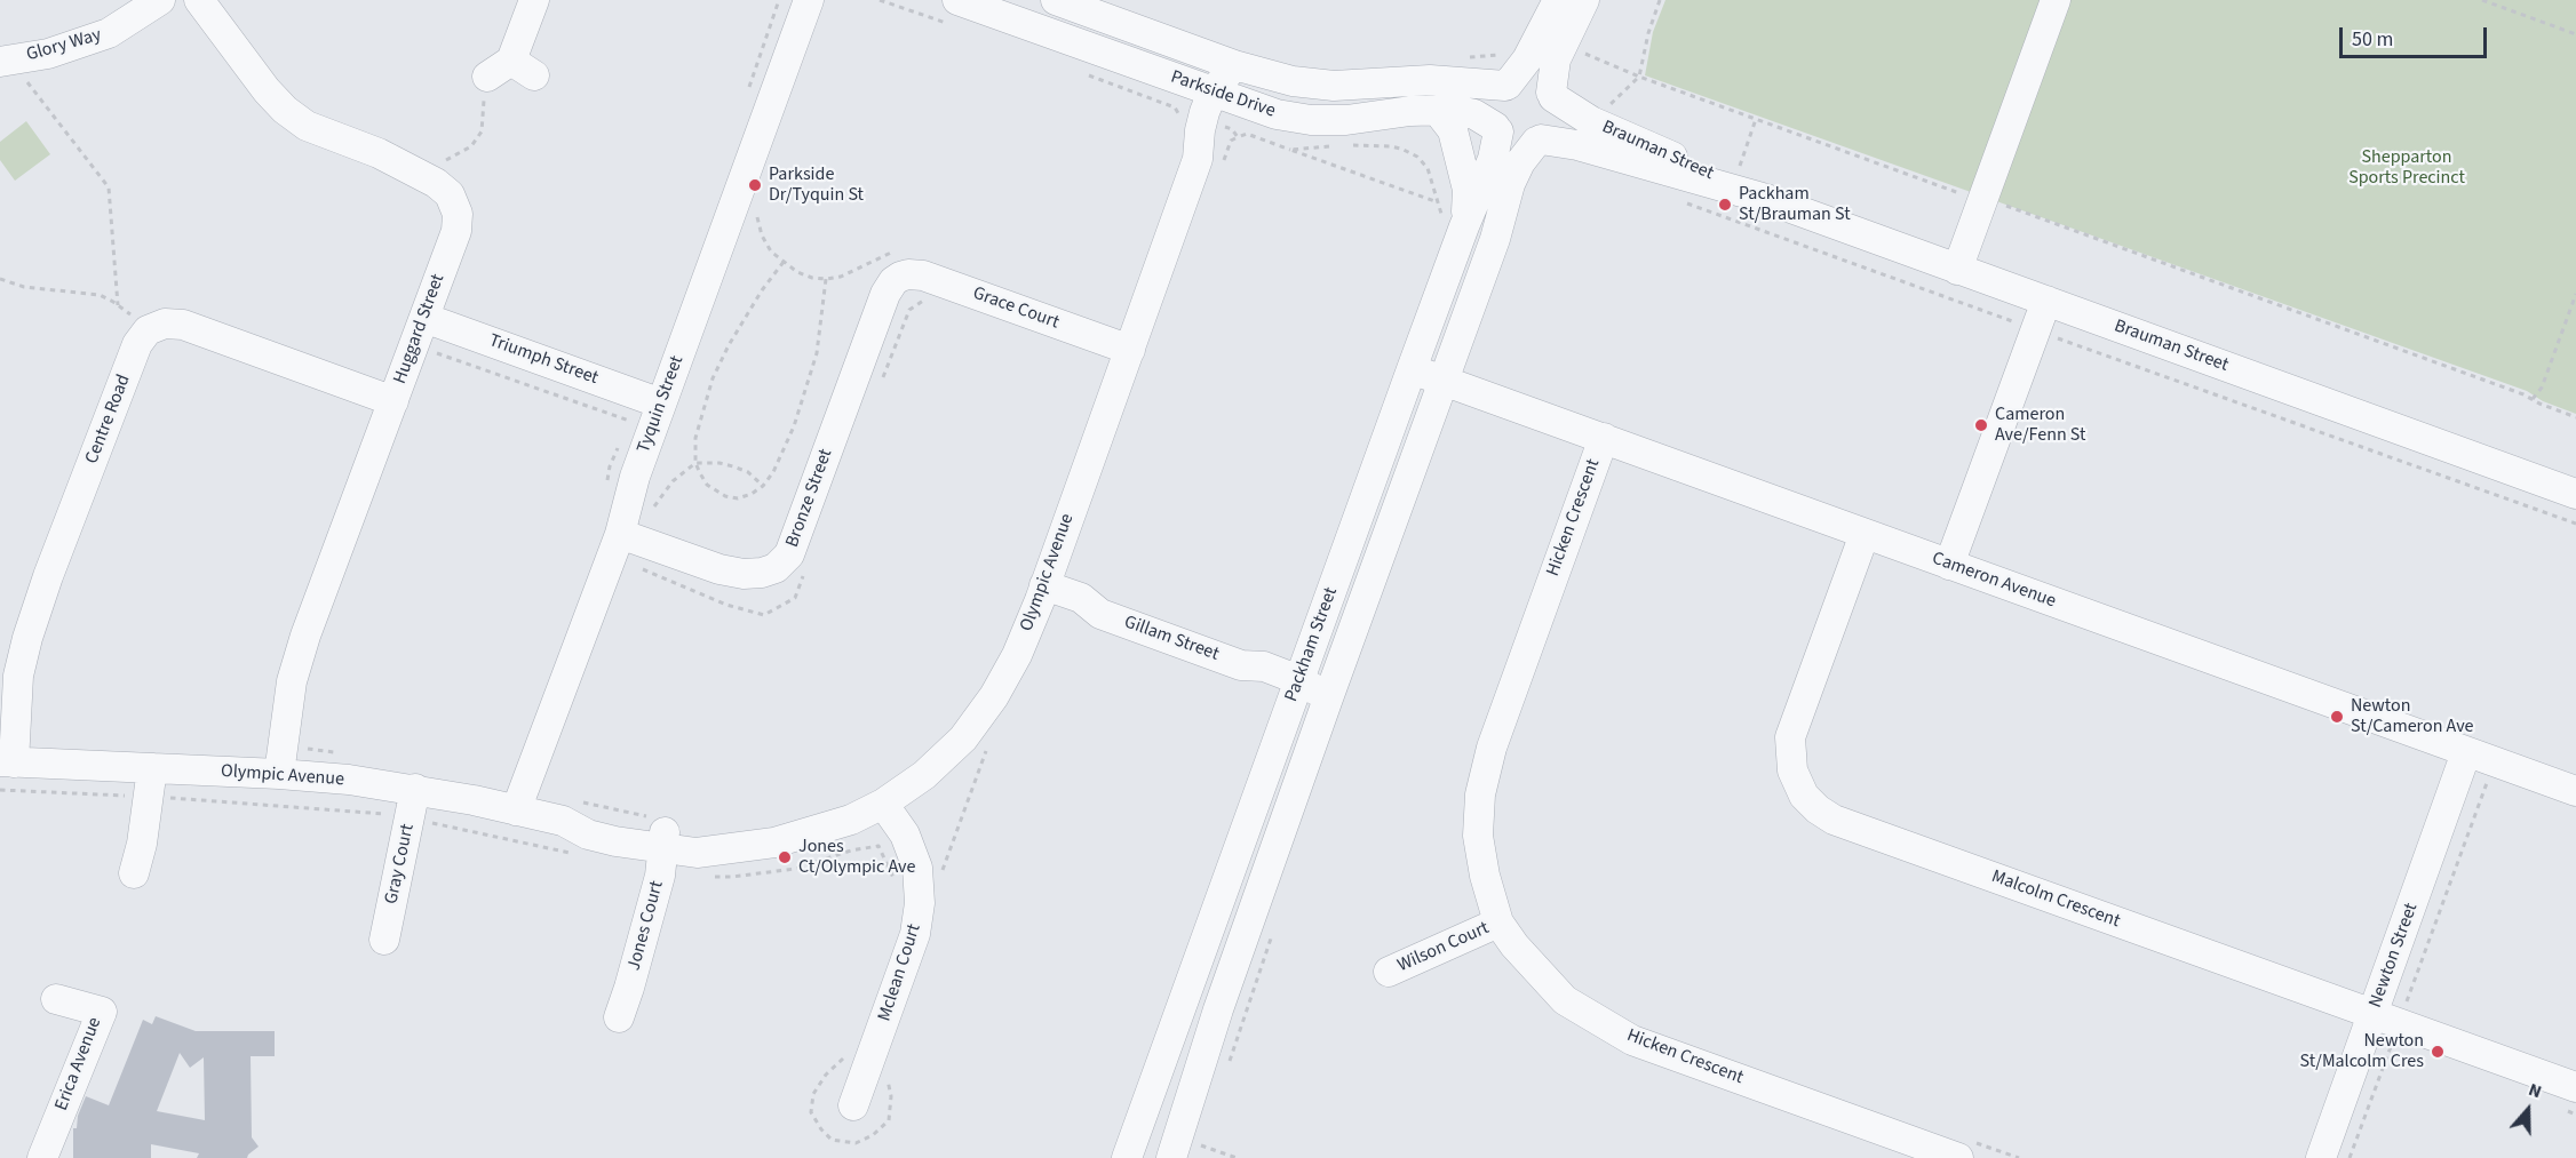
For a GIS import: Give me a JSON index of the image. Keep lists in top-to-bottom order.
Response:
{
  "streets": {
    "street": [
      "Glory Way",
      "Parkside Drive",
      "Brauman Street",
      "Grace Court",
      "Huggard Street",
      "Triumph Street",
      "Tyquin Street",
      "Centre Road",
      "Bronze Street",
      "Hicken Crescent",
      "Olympic Avenue",
      "Cameron Avenue",
      "Gillam Street",
      "Packham Street",
      "Gray Court",
      "Malcolm Crescent",
      "Jones Court",
      "Wilson Court",
      "Newton Street",
      "Mclean Court",
      "Erica Avenue"
    ]
  },
  "crossings": [
    ["Parkside Drive", "Brauman Street"],
    ["Parkside Drive", "Olympic Avenue"],
    ["Parkside Drive", "Packham Street"],
    ["Brauman Street", "Packham Street"],
    ["Grace Court", "Bronze Street"],
    ["Grace Court", "Olympic Avenue"],
    ["Huggard Street", "Triumph Street"],
    ["Huggard Street", "Olympic Avenue"],
    ["Triumph Street", "Tyquin Street"],
    ["Tyquin Street", "Bronze Street"],
    ["Tyquin Street", "Olympic Avenue"],
    ["Centre Road", "Olympic Avenue"],
    ["Hicken Crescent", "Cameron Avenue"],
    ["Hicken Crescent", "Wilson Court"],
    ["Olympic Avenue", "Gillam Street"],
    ["Olympic Avenue", "Gray Court"],
    ["Olympic Avenue", "Jones Court"],
    ["Olympic Avenue", "Mclean Court"],
    ["Cameron Avenue", "Packham Street"],
    ["Cameron Avenue", "Malcolm Crescent"],
    ["Cameron Avenue", "Newton Street"],
    ["Gillam Street", "Packham Street"],
    ["Malcolm Crescent", "Newton Street"]
  ],
  "parks": ["Shepparton Sports Precinct"],
  "places": [
    "Parkside Dr/Tyquin St",
    "Packham St/Brauman St",
    "Cameron Ave/Fenn St",
    "Newton St/Cameron Ave",
    "Jones Ct/Olympic Ave",
    "Newton St/Malcolm Cres"
  ],
  "scale_bar": "50 m",
  "north": "top"
}
